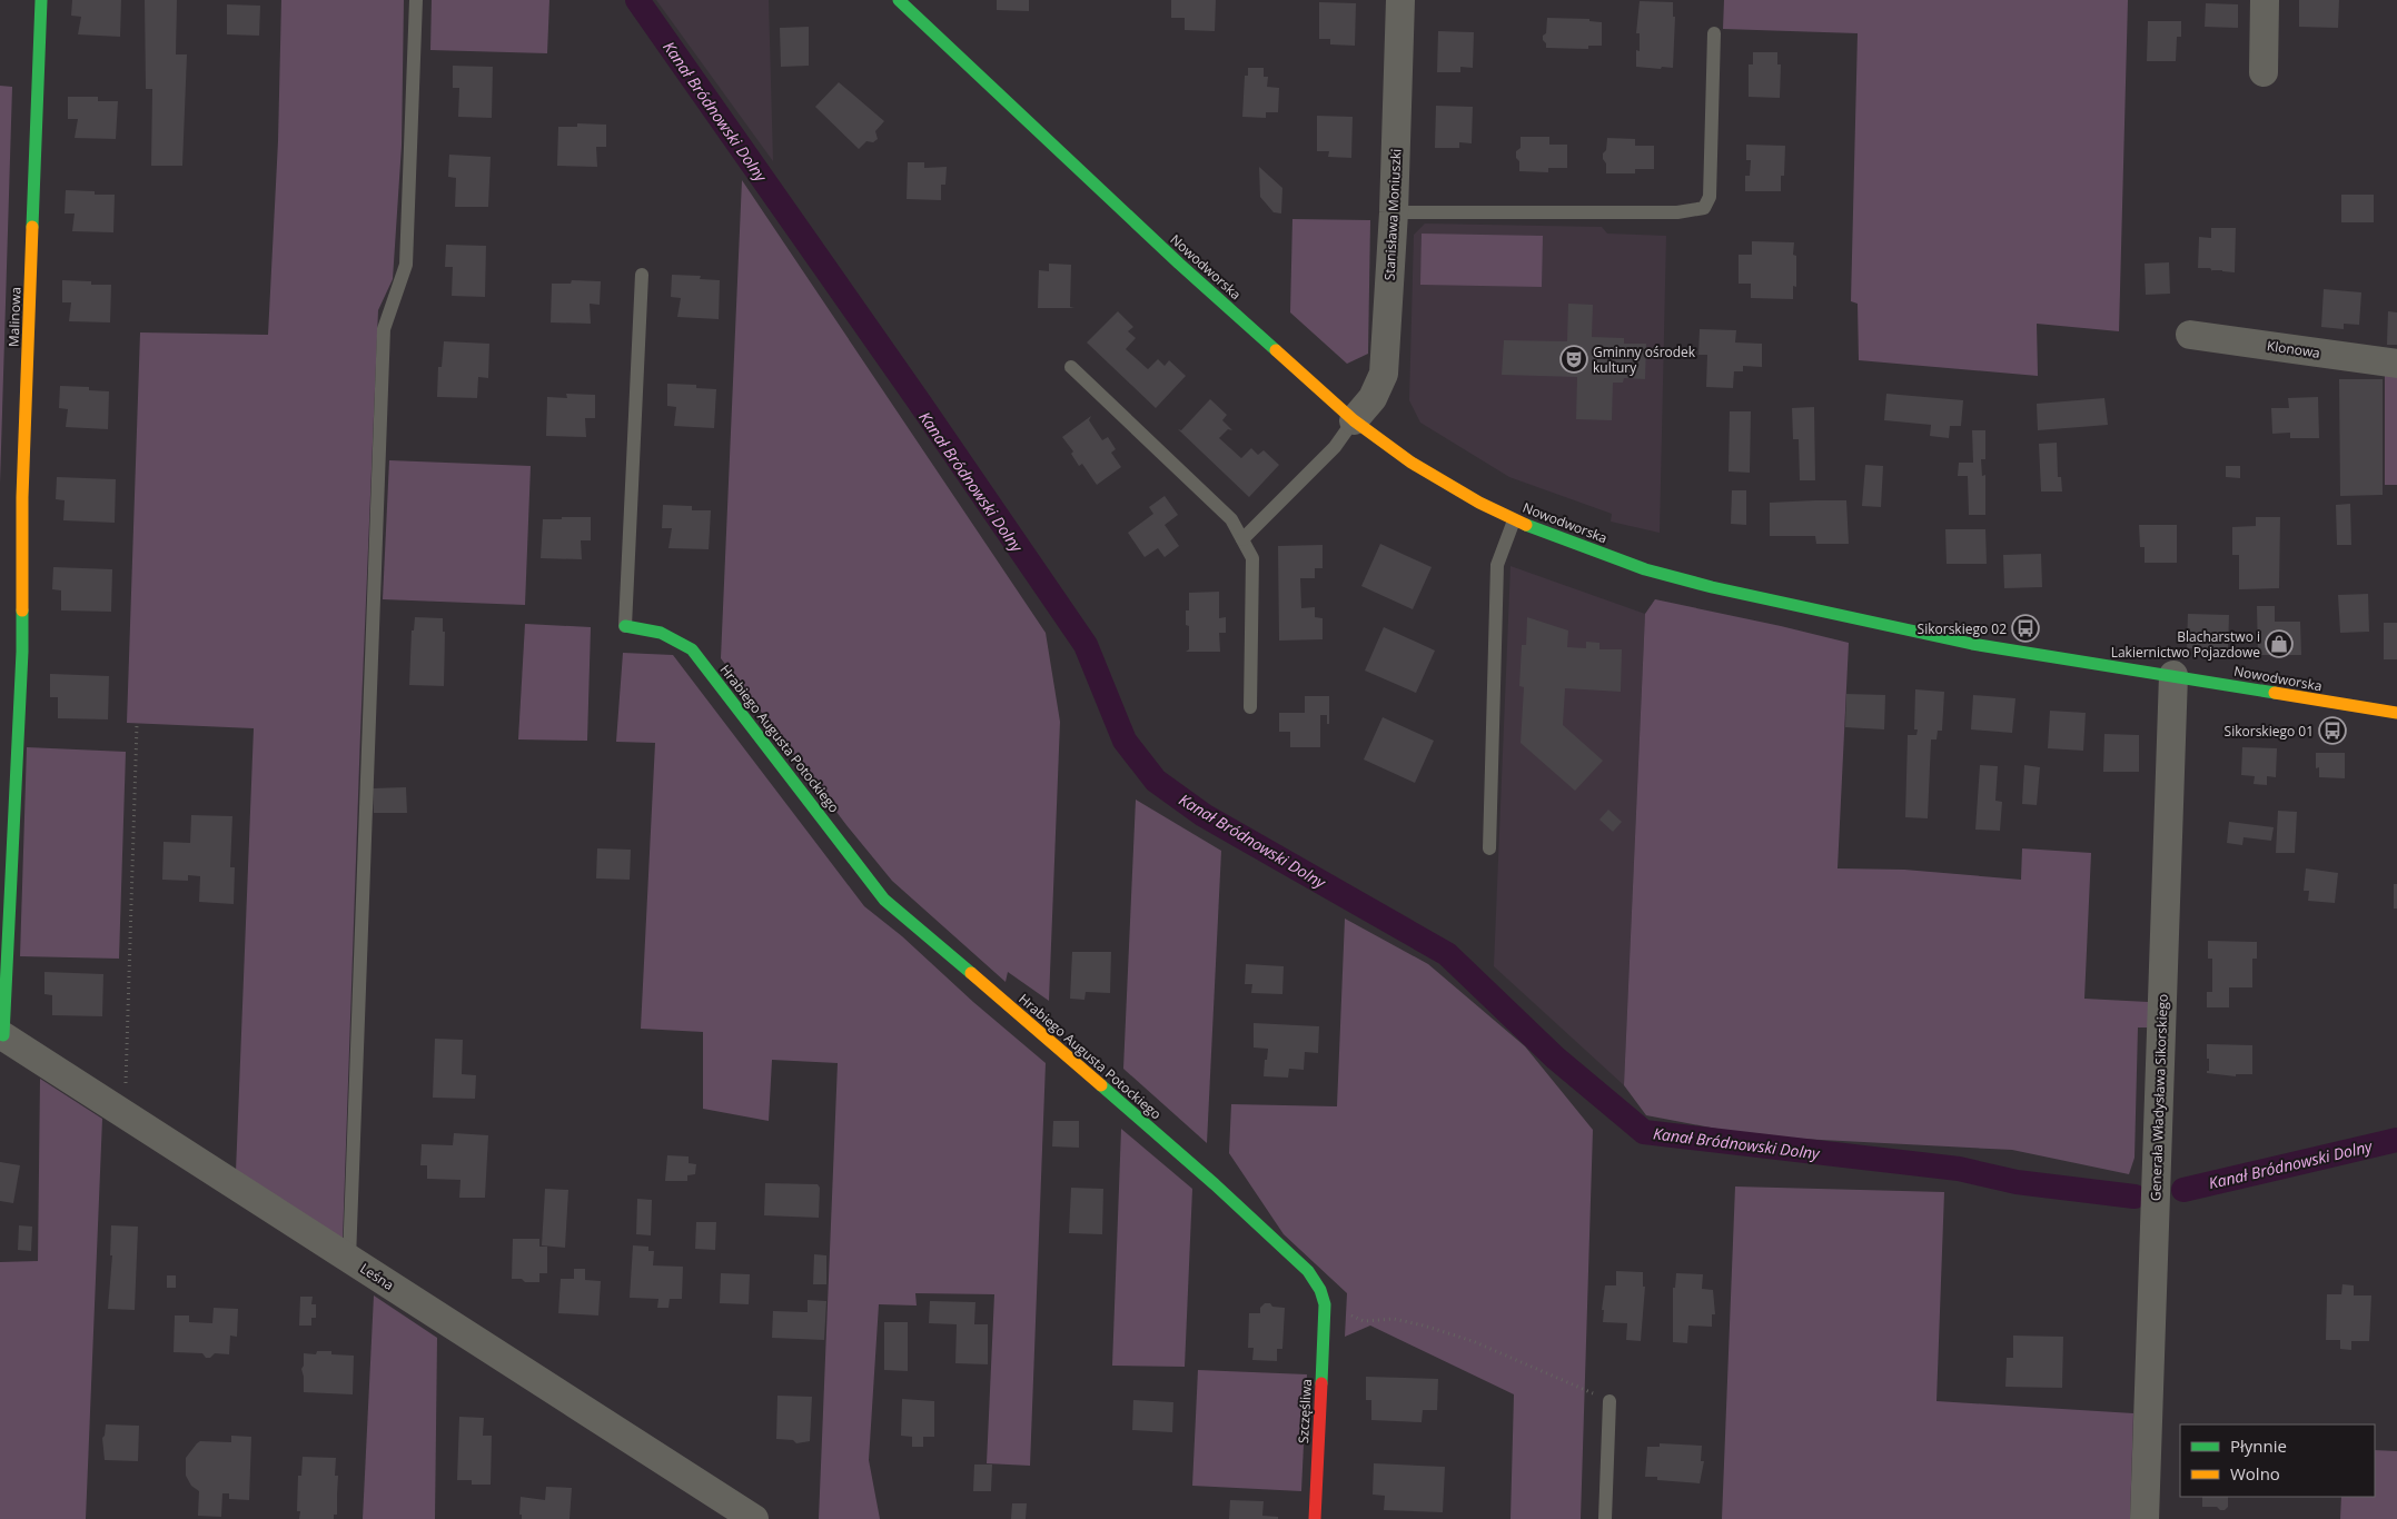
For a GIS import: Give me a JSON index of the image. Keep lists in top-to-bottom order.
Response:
{
  "streets": {
    "street": [
      "Stanisława Moniuszki",
      "Nowodworska",
      "Malinowa",
      "Klonowa",
      "Hrabiego Augusta Potockiego",
      "Generała Władysława Sikorskiego",
      "Leśna",
      "Szczęśliwa"
    ]
  },
  "crossings": [
    ["Stanisława Moniuszki", "Nowodworska"],
    ["Nowodworska", "Generała Władysława Sikorskiego"],
    ["Malinowa", "Leśna"],
    ["Hrabiego Augusta Potockiego", "Szczęśliwa"]
  ],
  "water": ["Kanał Bródnowski Dolny"],
  "places": {
    "theatre": ["Gminny ośrodek kultury"],
    "bus stop": ["Sikorskiego 02", "Sikorskiego 01"],
    "shop": ["Blacharstwo i Lakiernictwo Pojazdowe"]
  },
  "legend": ["Płynnie", "Wolno"]
}
